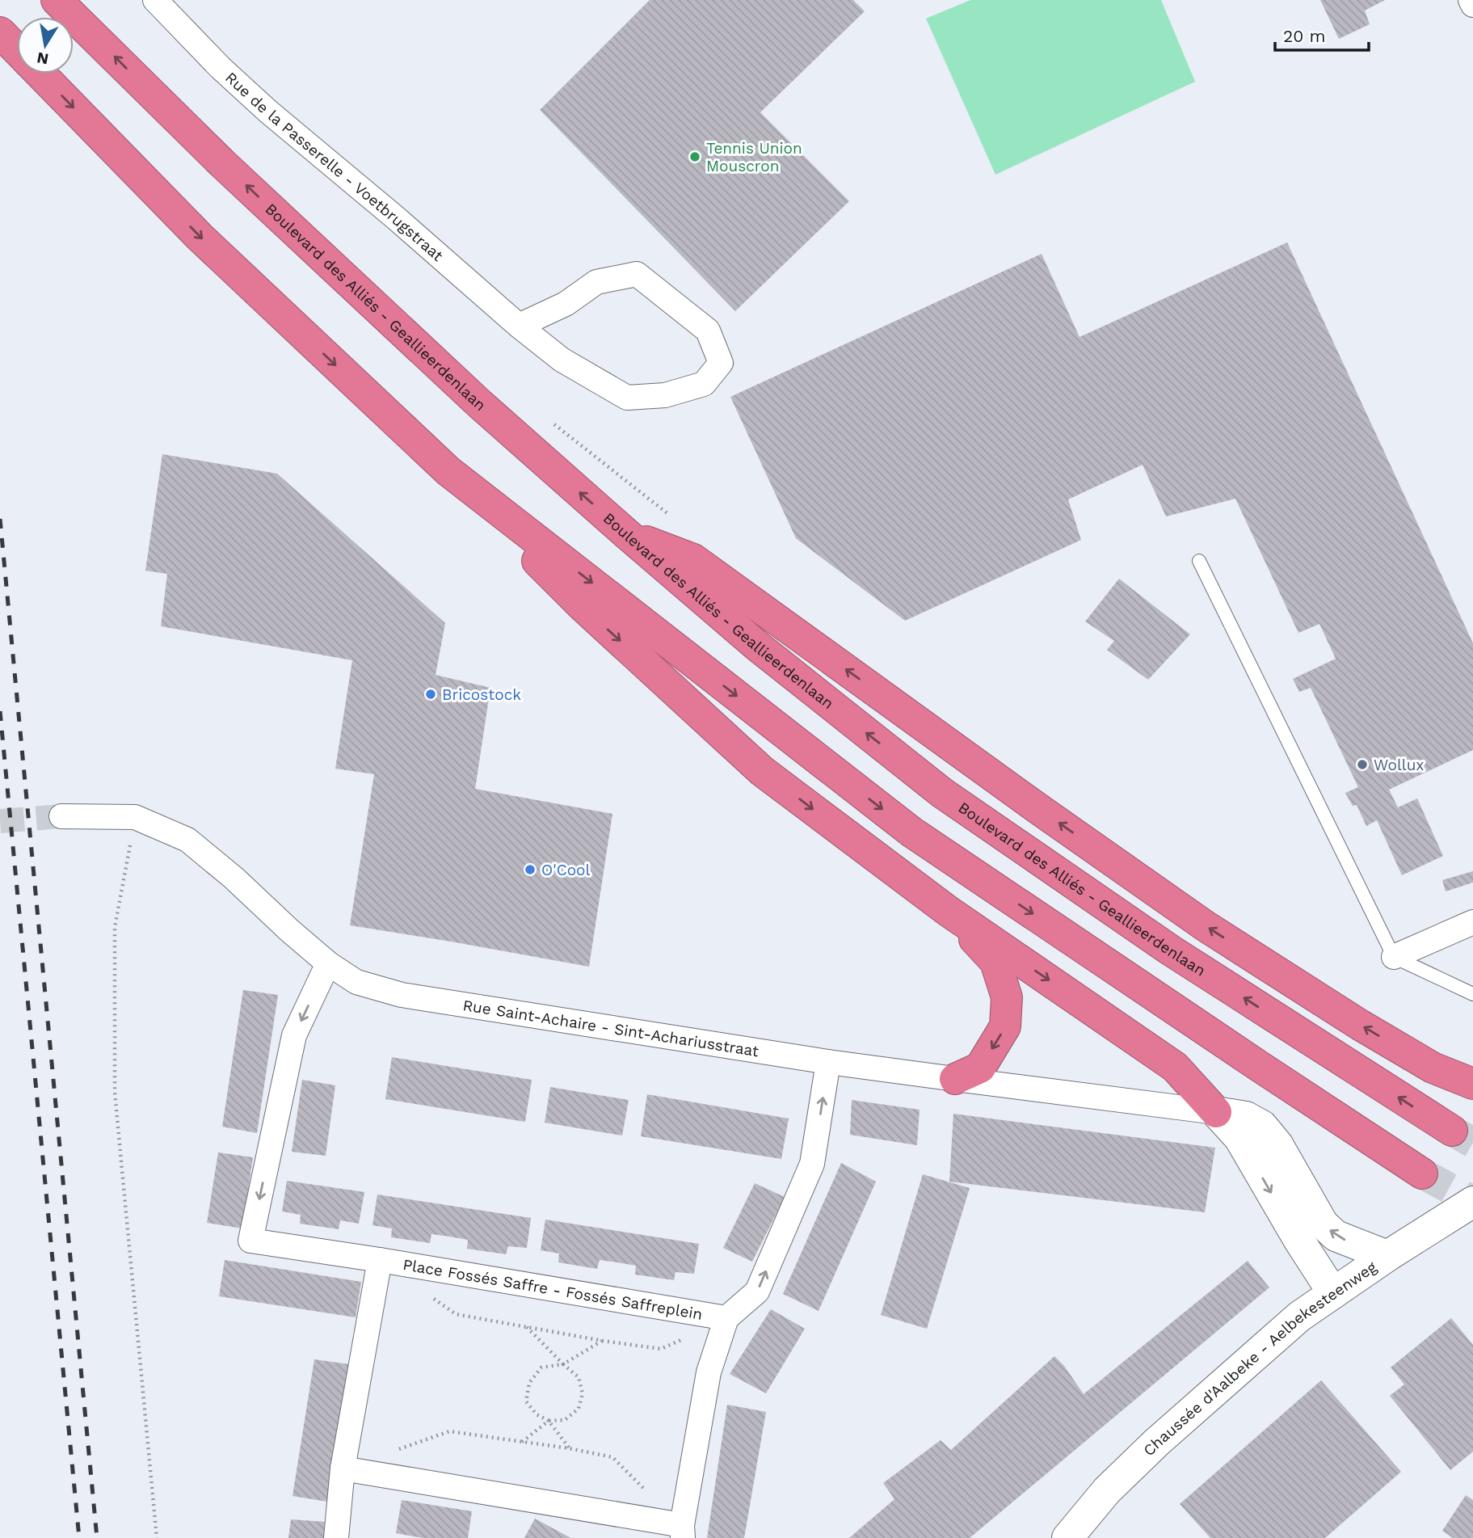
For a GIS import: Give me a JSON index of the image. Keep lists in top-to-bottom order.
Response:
{
  "streets": {
    "highway": ["Boulevard des Alliés - Geallieerdenlaan"],
    "main road": ["Rue Saint-Achaire - Sint-Achariusstraat", "Chaussée d'Aalbeke - Aelbekesteenweg"],
    "street": ["Rue de la Passerelle - Voetbrugstraat", "Place Fossés Saffre - Fossés Saffreplein"]
  },
  "crossings": [
    ["Rue Saint-Achaire - Sint-Achariusstraat", "Place Fossés Saffre - Fossés Saffreplein"],
    ["Rue Saint-Achaire - Sint-Achariusstraat", "Chaussée d'Aalbeke - Aelbekesteenweg"]
  ],
  "places": [
    "Tennis Union Mouscron",
    "Bricostock",
    "Wollux",
    "O'Cool"
  ],
  "scale_bar": "20 m",
  "north": "bottom"
}
